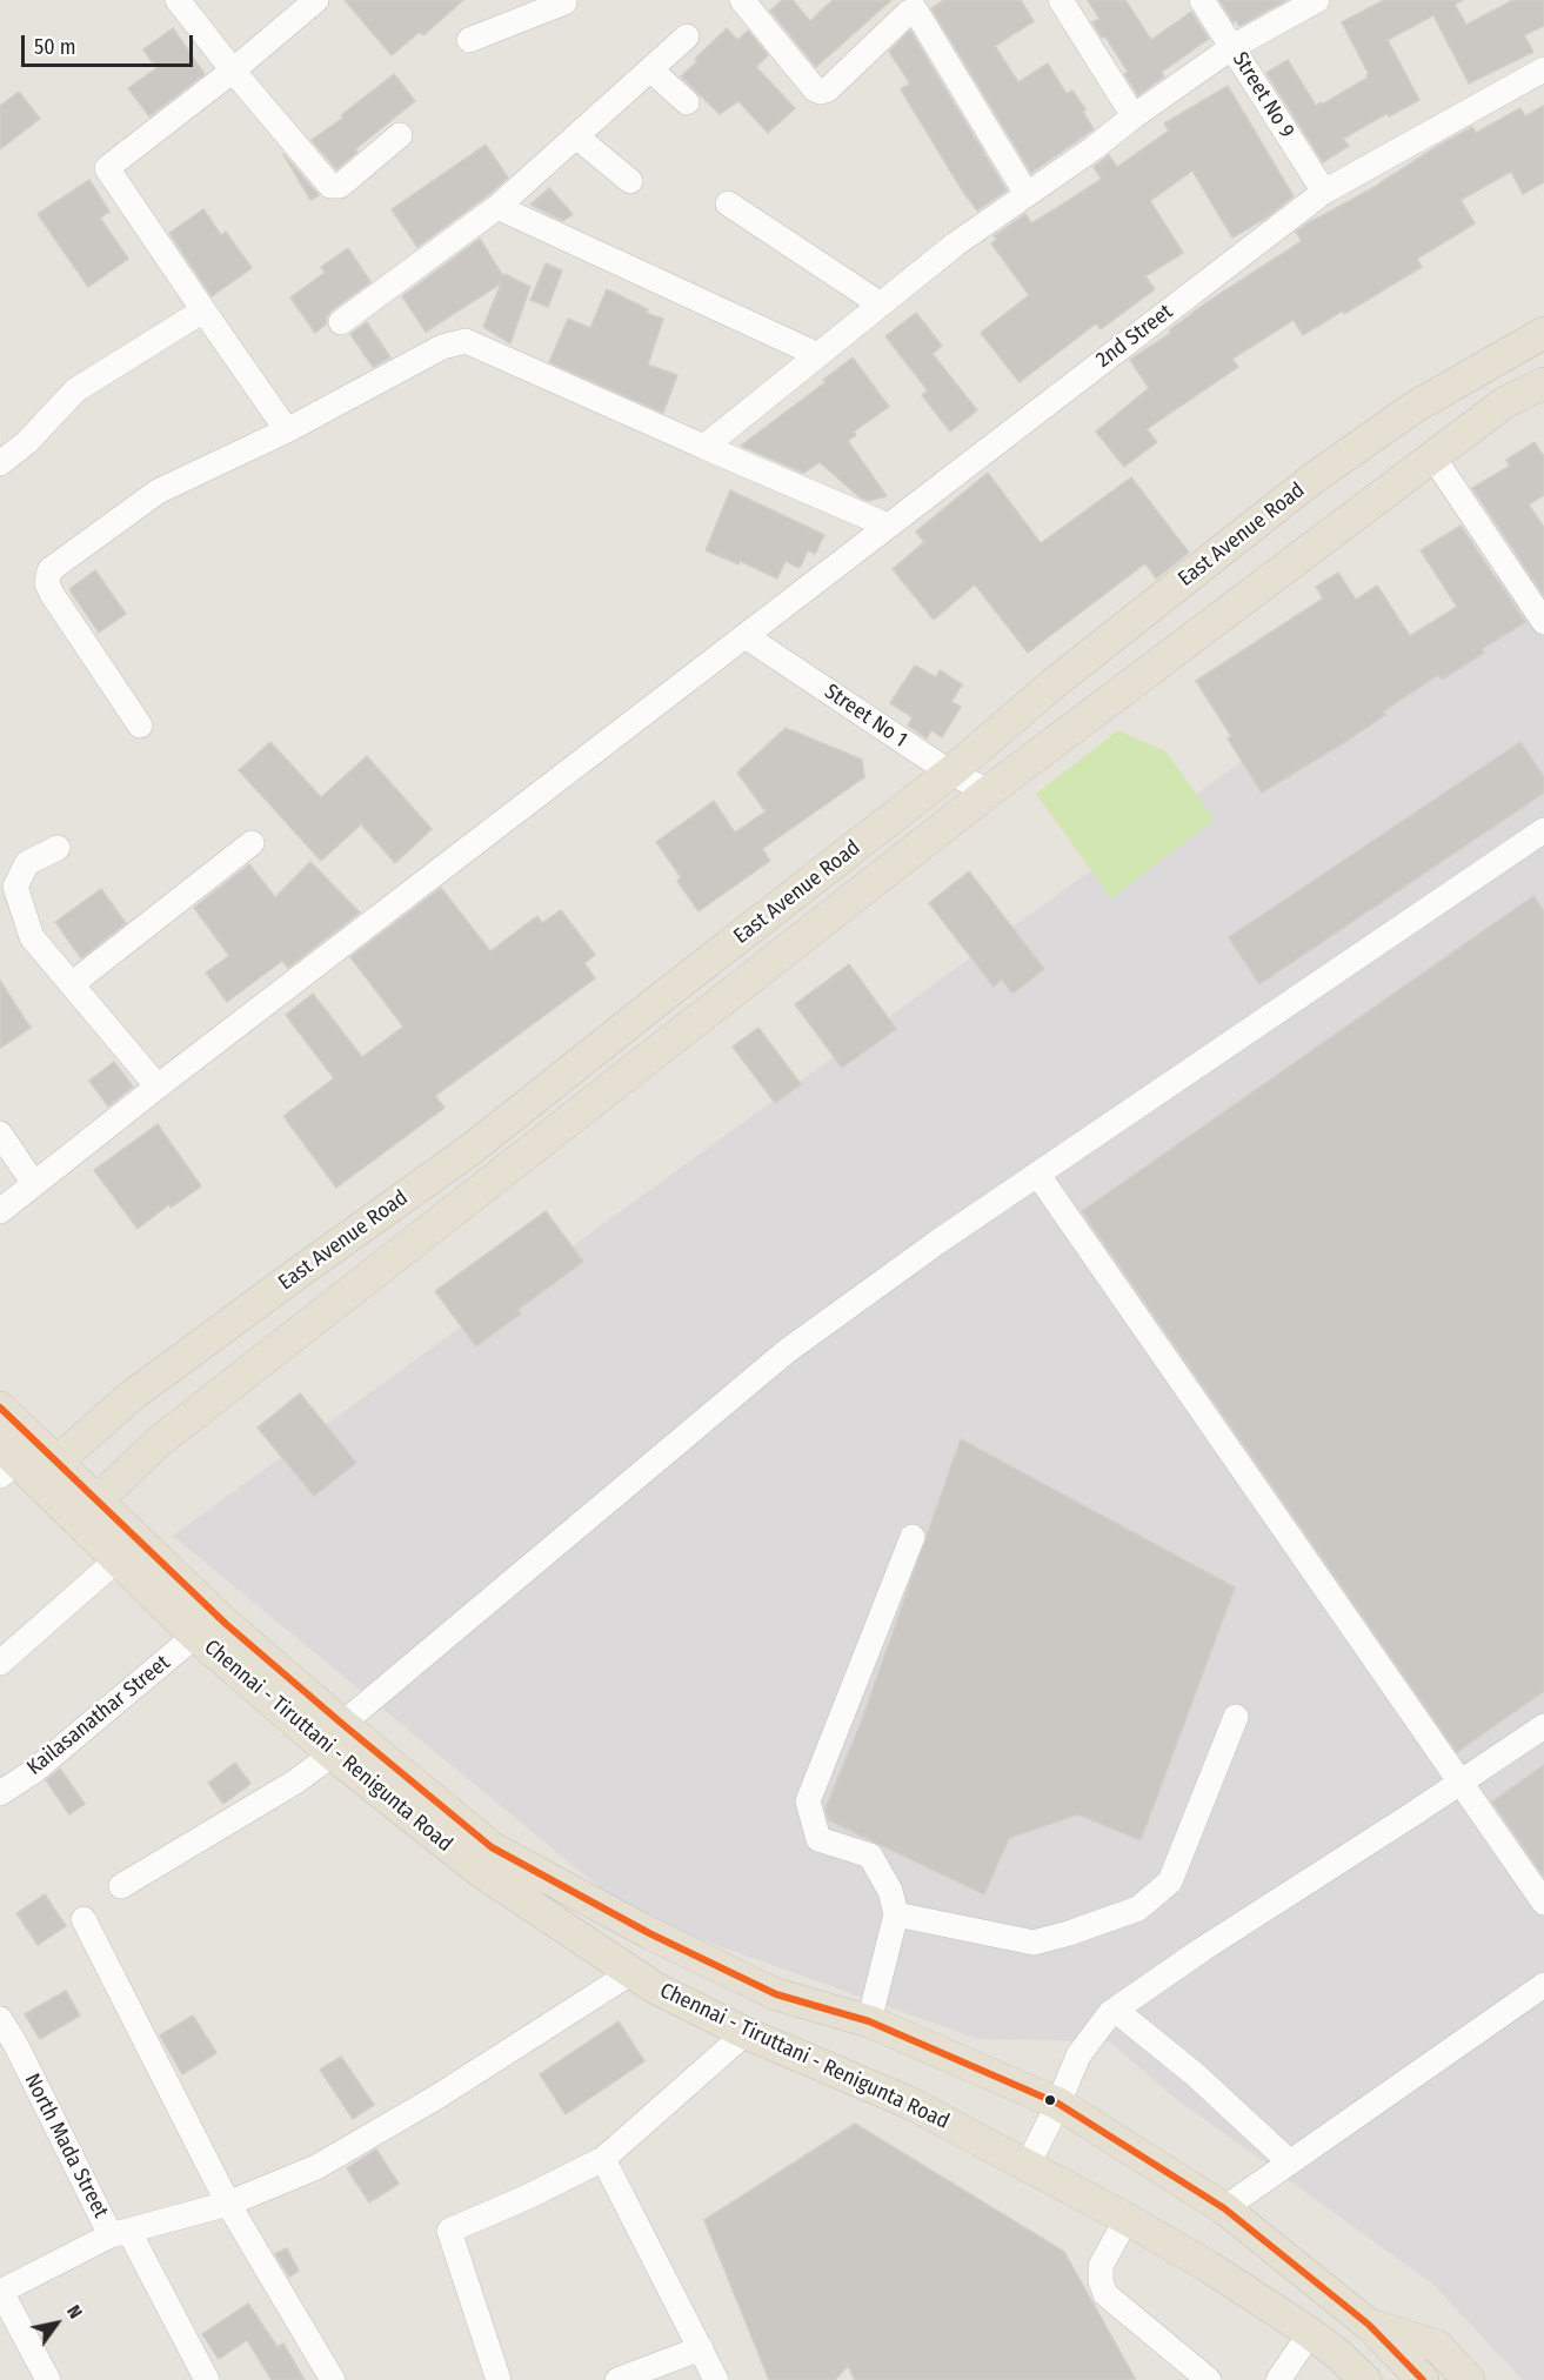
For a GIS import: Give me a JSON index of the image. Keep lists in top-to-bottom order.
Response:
{
  "streets": {
    "main road": ["East Avenue Road", "Chennai - Tiruttani - Renigunta Road"],
    "street": [
      "Street No 9",
      "2nd Street",
      "Street No 1",
      "Kailasanathar Street",
      "North Mada Street"
    ]
  },
  "crossings": [
    ["Street No 9", "2nd Street"],
    ["2nd Street", "Street No 1"],
    ["East Avenue Road", "Street No 1"],
    ["East Avenue Road", "Chennai - Tiruttani - Renigunta Road"],
    ["Kailasanathar Street", "Chennai - Tiruttani - Renigunta Road"]
  ],
  "scale_bar": "50 m",
  "north": "top right"
}
